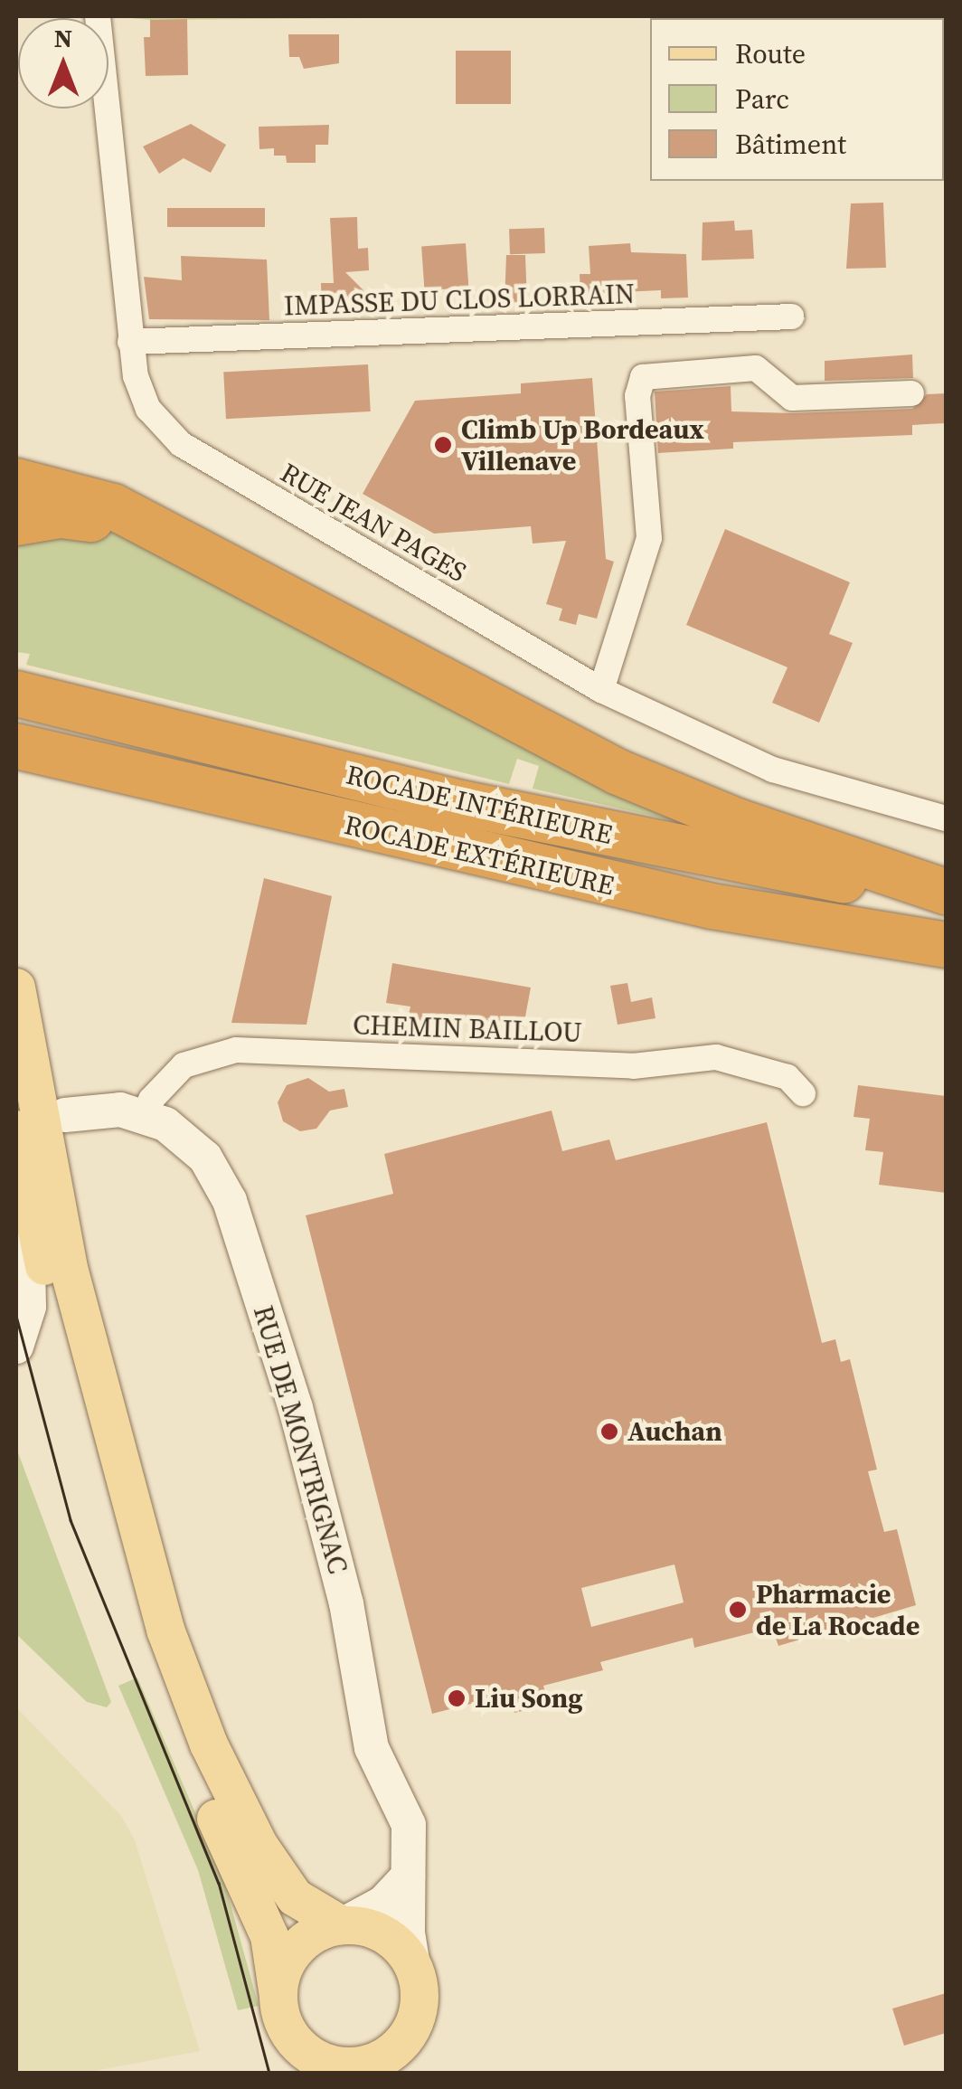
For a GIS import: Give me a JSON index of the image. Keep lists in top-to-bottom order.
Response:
{
  "streets": {
    "highway": ["ROCADE INTÉRIEURE", "ROCADE EXTÉRIEURE"],
    "main road": ["RUE DE MONTRIGNAC"],
    "street": ["IMPASSE DU CLOS LORRAIN", "RUE JEAN PAGES", "CHEMIN BAILLOU"]
  },
  "crossings": [
    ["IMPASSE DU CLOS LORRAIN", "RUE JEAN PAGES"],
    ["CHEMIN BAILLOU", "RUE DE MONTRIGNAC"]
  ],
  "places": [
    "Climb Up Bordeaux Villenave",
    "Auchan",
    "Pharmacie de La Rocade",
    "Liu Song"
  ],
  "legend": ["Route", "Parc", "Bâtiment"],
  "north": "top"
}
